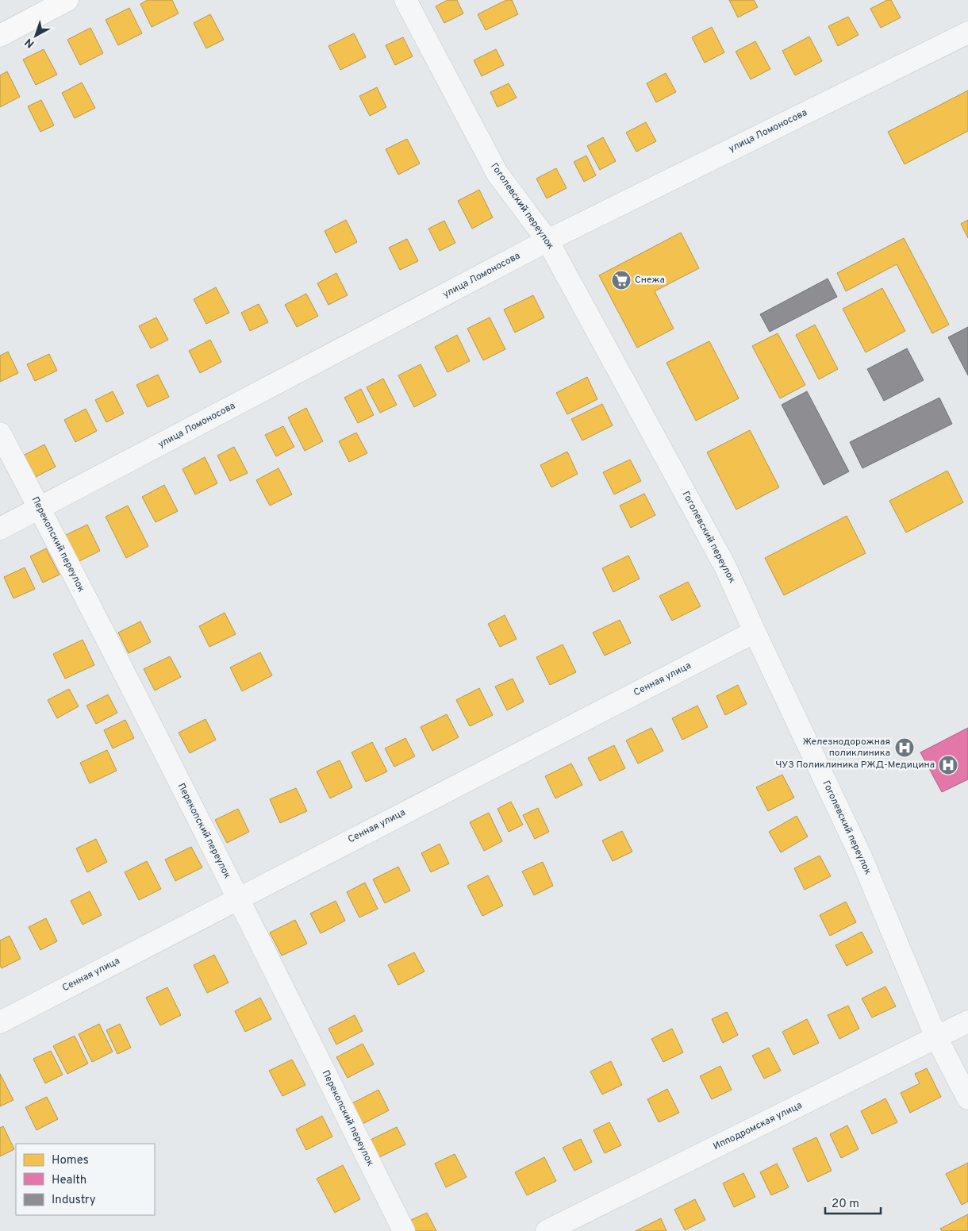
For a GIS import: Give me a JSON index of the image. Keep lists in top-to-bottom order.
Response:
{
  "streets": {
    "street": [
      "улица Ломоносова",
      "Гоголевский переулок",
      "Перекопский переулок",
      "Сенная улица",
      "Ипподромская улица"
    ]
  },
  "crossings": [
    ["улица Ломоносова", "Гоголевский переулок"],
    ["улица Ломоносова", "Перекопский переулок"],
    ["Гоголевский переулок", "Сенная улица"],
    ["Гоголевский переулок", "Ипподромская улица"],
    ["Перекопский переулок", "Сенная улица"]
  ],
  "places": {
    "supermarket": ["Снежа"],
    "hospital": ["Железнодорожная поликлиника", "ЧУЗ Поликлиника РЖД-Медицина"]
  },
  "legend": ["Homes", "Health", "Industry"],
  "scale_bar": "20 m",
  "north": "bottom left"
}
